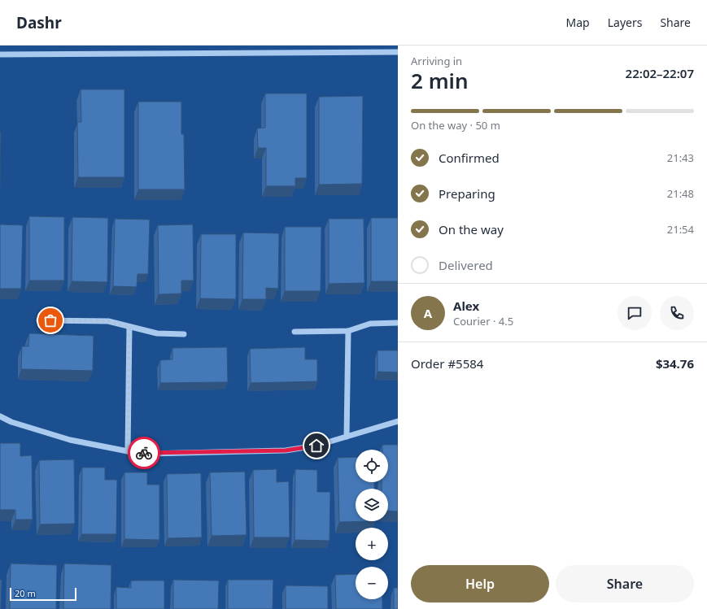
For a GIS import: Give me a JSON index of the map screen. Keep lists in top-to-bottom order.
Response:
{
  "scale_bar": "20 m",
  "page": {
    "header": "Dashr",
    "nav": ["Map", "Layers", "Share"],
    "heading": ["2 min", "Arriving in", "22:02–22:07"],
    "panel": [
      "Alex",
      "Courier · 4.5",
      "Order #5584",
      "$34.76"
    ],
    "bar": "On the way · 50 m",
    "list": [
      ["Confirmed", "21:43"],
      ["Preparing", "21:48"],
      ["On the way", "21:54"],
      "Delivered"
    ],
    "round": "A",
    "map_buttons": ["+", "−"],
    "buttons": ["Help", "Share"],
    "scale": "20 m"
  }
}
